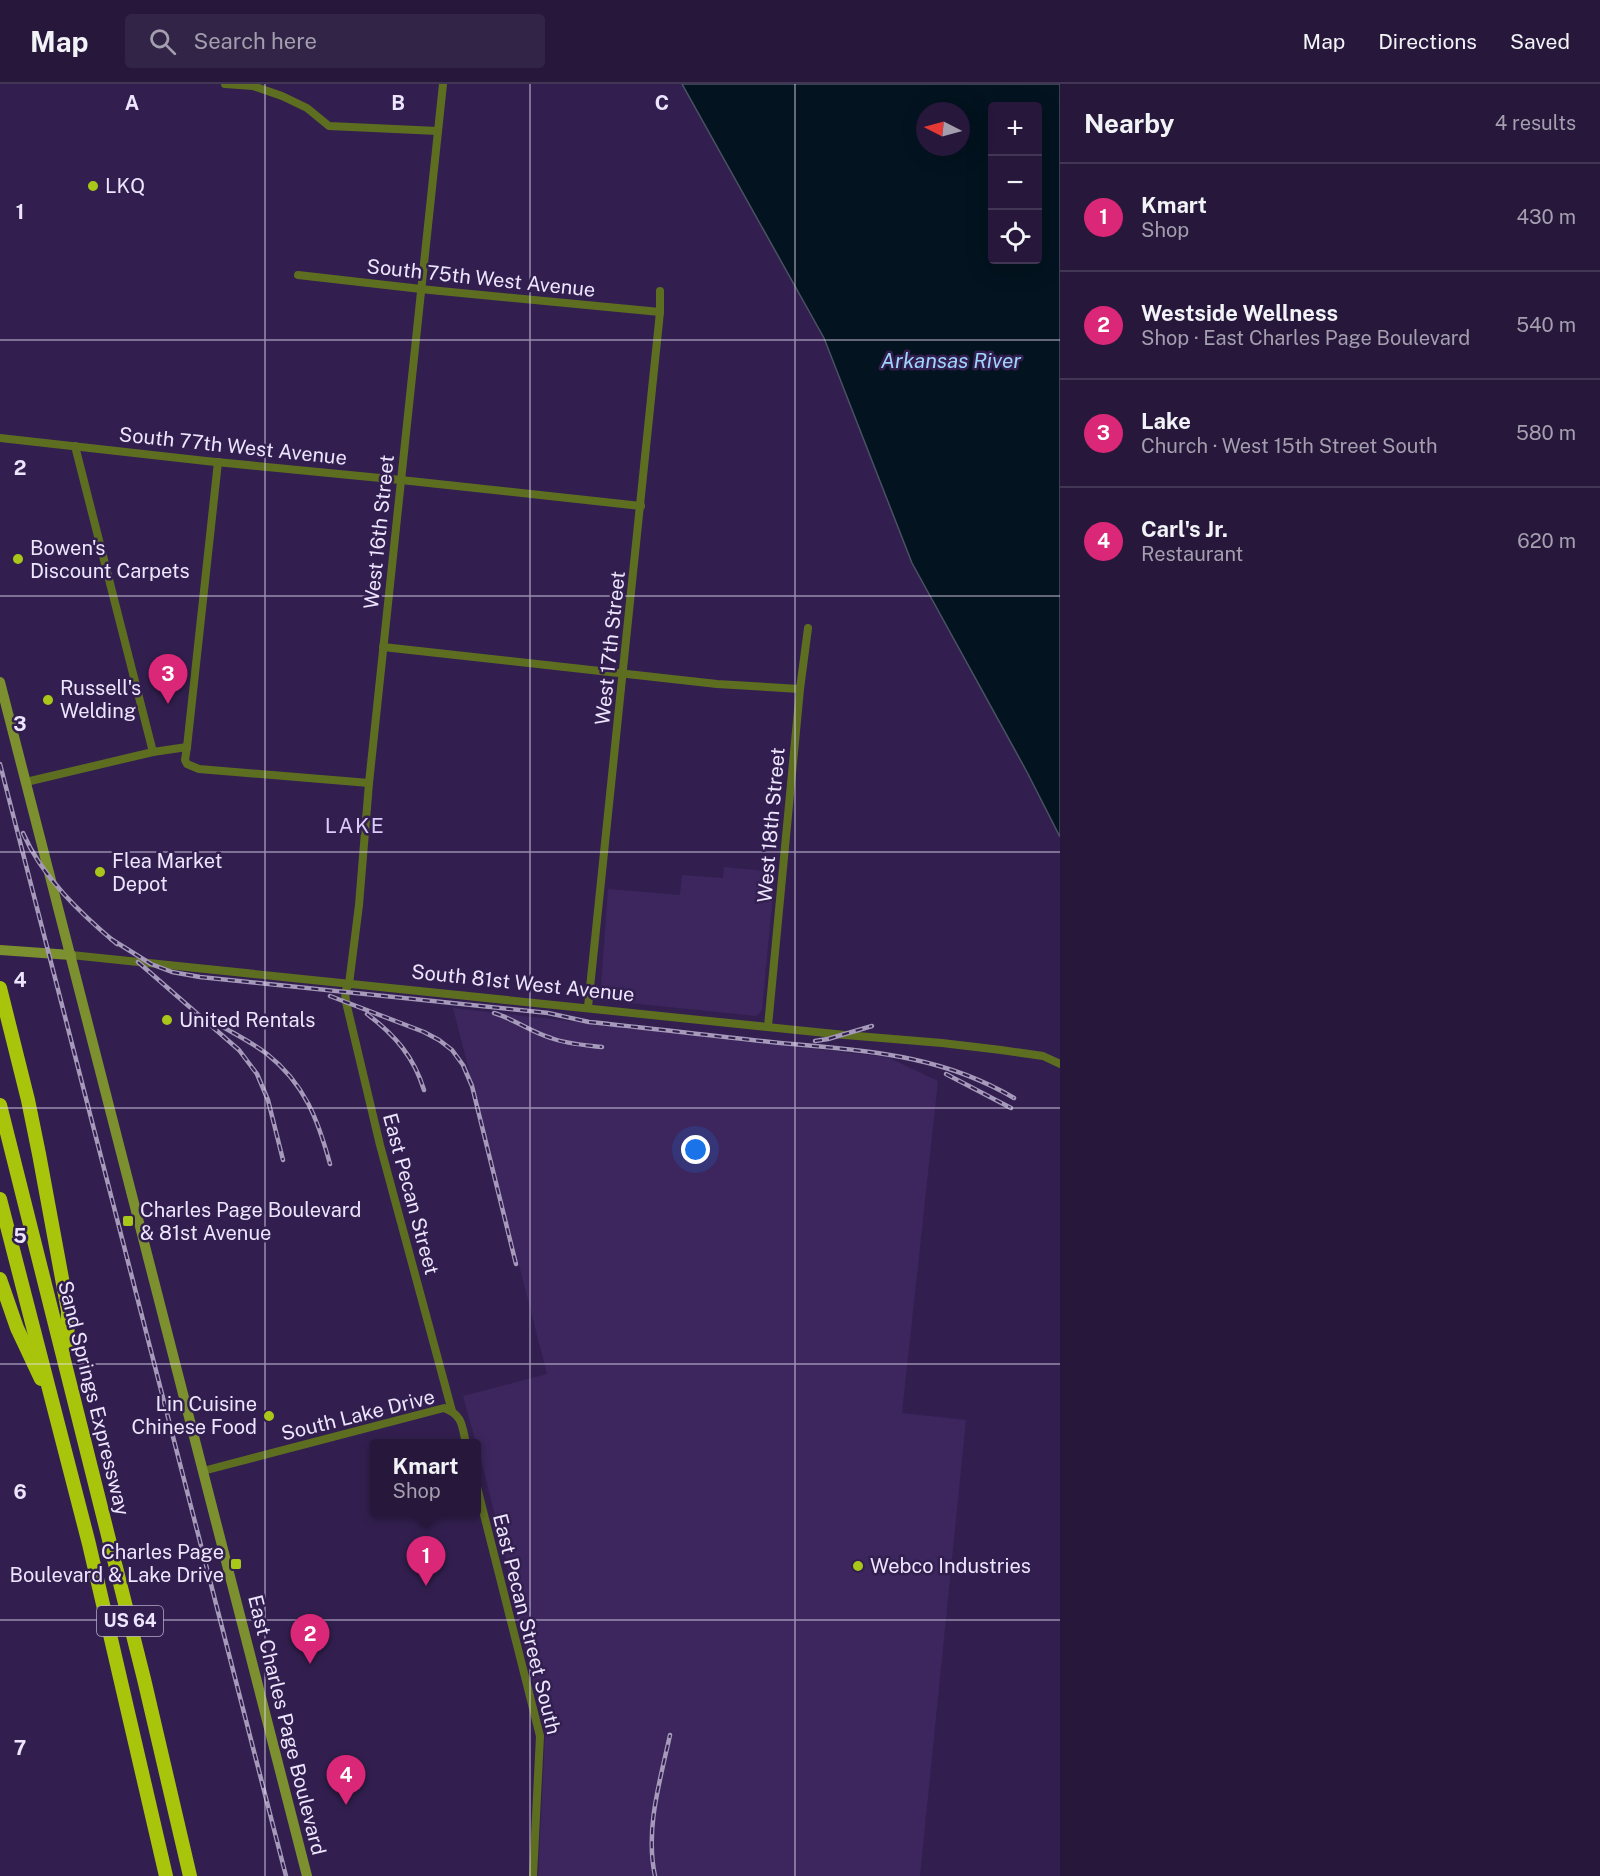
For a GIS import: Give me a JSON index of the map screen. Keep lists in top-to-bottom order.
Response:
{
  "streets": {
    "highway": ["Sand Springs Expressway", "US 64"],
    "main road": ["South 81st West Avenue", "East Charles Page Boulevard"],
    "street": [
      "South 75th West Avenue",
      "South 77th West Avenue",
      "West 16th Street",
      "West 17th Street",
      "West 18th Street",
      "East Pecan Street",
      "South Lake Drive",
      "East Pecan Street South"
    ]
  },
  "crossings": [
    ["South 75th West Avenue", "West 16th Street"],
    ["South 75th West Avenue", "West 17th Street"],
    ["South 77th West Avenue", "West 16th Street"],
    ["South 77th West Avenue", "West 17th Street"],
    ["West 16th Street", "South 81st West Avenue"],
    ["West 16th Street", "East Pecan Street"],
    ["West 17th Street", "South 81st West Avenue"],
    ["West 18th Street", "South 81st West Avenue"],
    ["South 81st West Avenue", "East Pecan Street"],
    ["South 81st West Avenue", "East Charles Page Boulevard"],
    ["East Pecan Street", "South Lake Drive"],
    ["South Lake Drive", "East Charles Page Boulevard"]
  ],
  "districts": ["LAKE"],
  "water": ["Arkansas River"],
  "places": {
    "other": [
      "LKQ",
      "Bowen's Discount Carpets",
      "Russell's Welding",
      "Flea Market Depot",
      "United Rentals",
      "Lin Cuisine Chinese Food",
      "Webco Industries"
    ],
    "transit": ["Charles Page Boulevard & 81st Avenue", "Charles Page Boulevard & Lake Drive"]
  },
  "north": "left",
  "page": {
    "header": "Map",
    "search": "Search here",
    "nav": ["Map", "Directions", "Saved"],
    "heading": ["Nearby", "4 results"],
    "map_buttons": ["+", "−"],
    "list": [
      {
        "mark": "1",
        "name": "Kmart",
        "note": "Shop",
        "value": "430 m"
      },
      {
        "mark": "2",
        "name": "Westside Wellness",
        "note": "Shop · East Charles Page Boulevard",
        "value": "540 m"
      },
      {
        "mark": "3",
        "name": "Lake",
        "note": "Church · West 15th Street South",
        "value": "580 m"
      },
      {
        "mark": "4",
        "name": "Carl's Jr.",
        "note": "Restaurant",
        "value": "620 m"
      }
    ],
    "pins": [
      "3",
      "1",
      "2",
      "4"
    ],
    "popup": ["Kmart", "Shop"]
  },
  "grid": {
    "columns": ["A", "B", "C"],
    "rows": [
      "1",
      "2",
      "3",
      "4",
      "5",
      "6",
      "7"
    ]
  }
}
